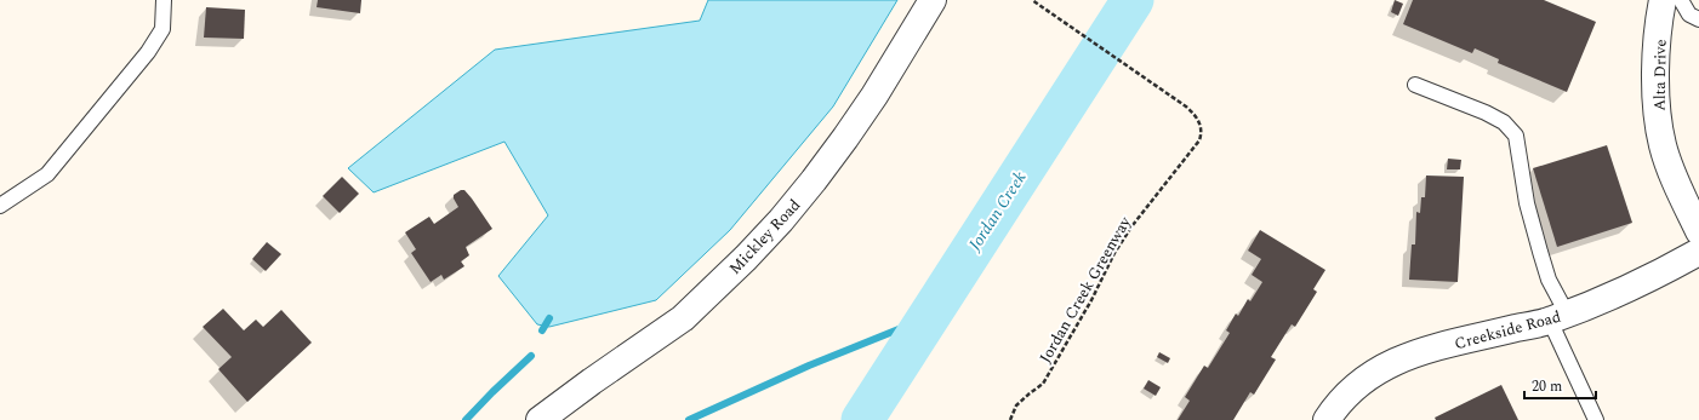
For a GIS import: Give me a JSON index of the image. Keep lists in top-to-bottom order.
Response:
{
  "streets": {
    "street": ["Alta Drive", "Mickley Road", "Creekside Road"],
    "path": ["Jordan Creek Greenway"]
  },
  "water": ["Jordan Creek"],
  "scale_bar": "20 m"
}
